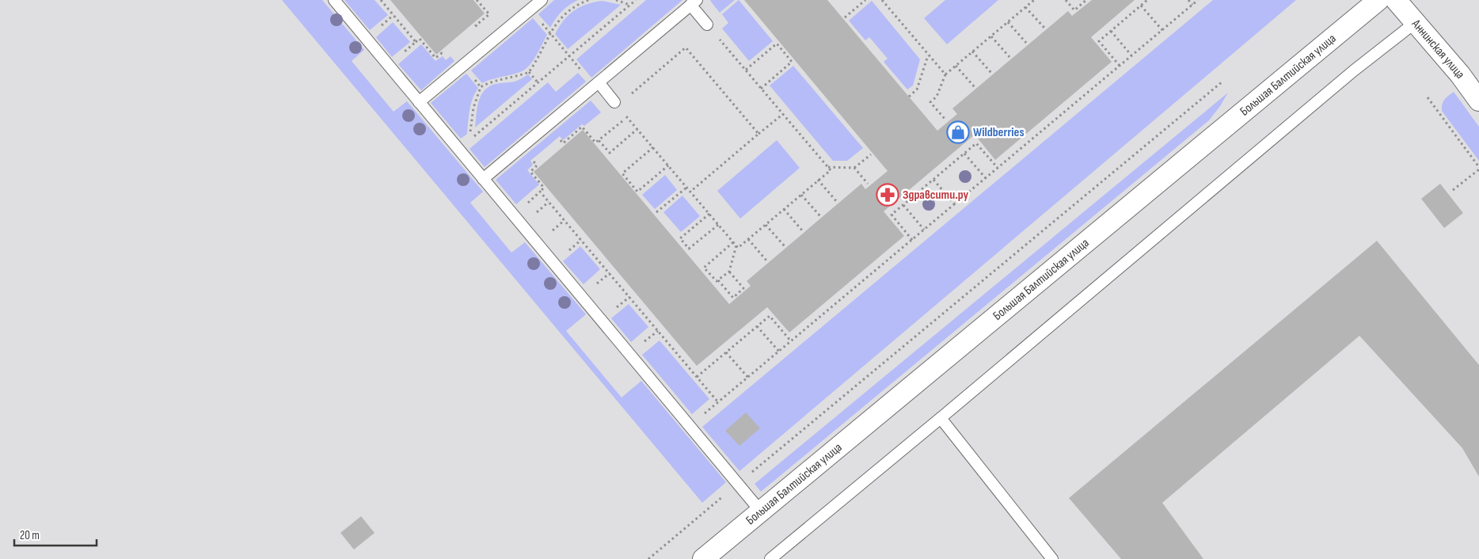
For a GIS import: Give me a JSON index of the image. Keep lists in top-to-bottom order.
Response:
{
  "streets": {
    "street": ["Аннинская улица", "Большая Балтийская улица"]
  },
  "places": {
    "shop": ["Wildberries"],
    "pharmacy": ["Здравсити.ру"]
  },
  "scale_bar": "20 m"
}
